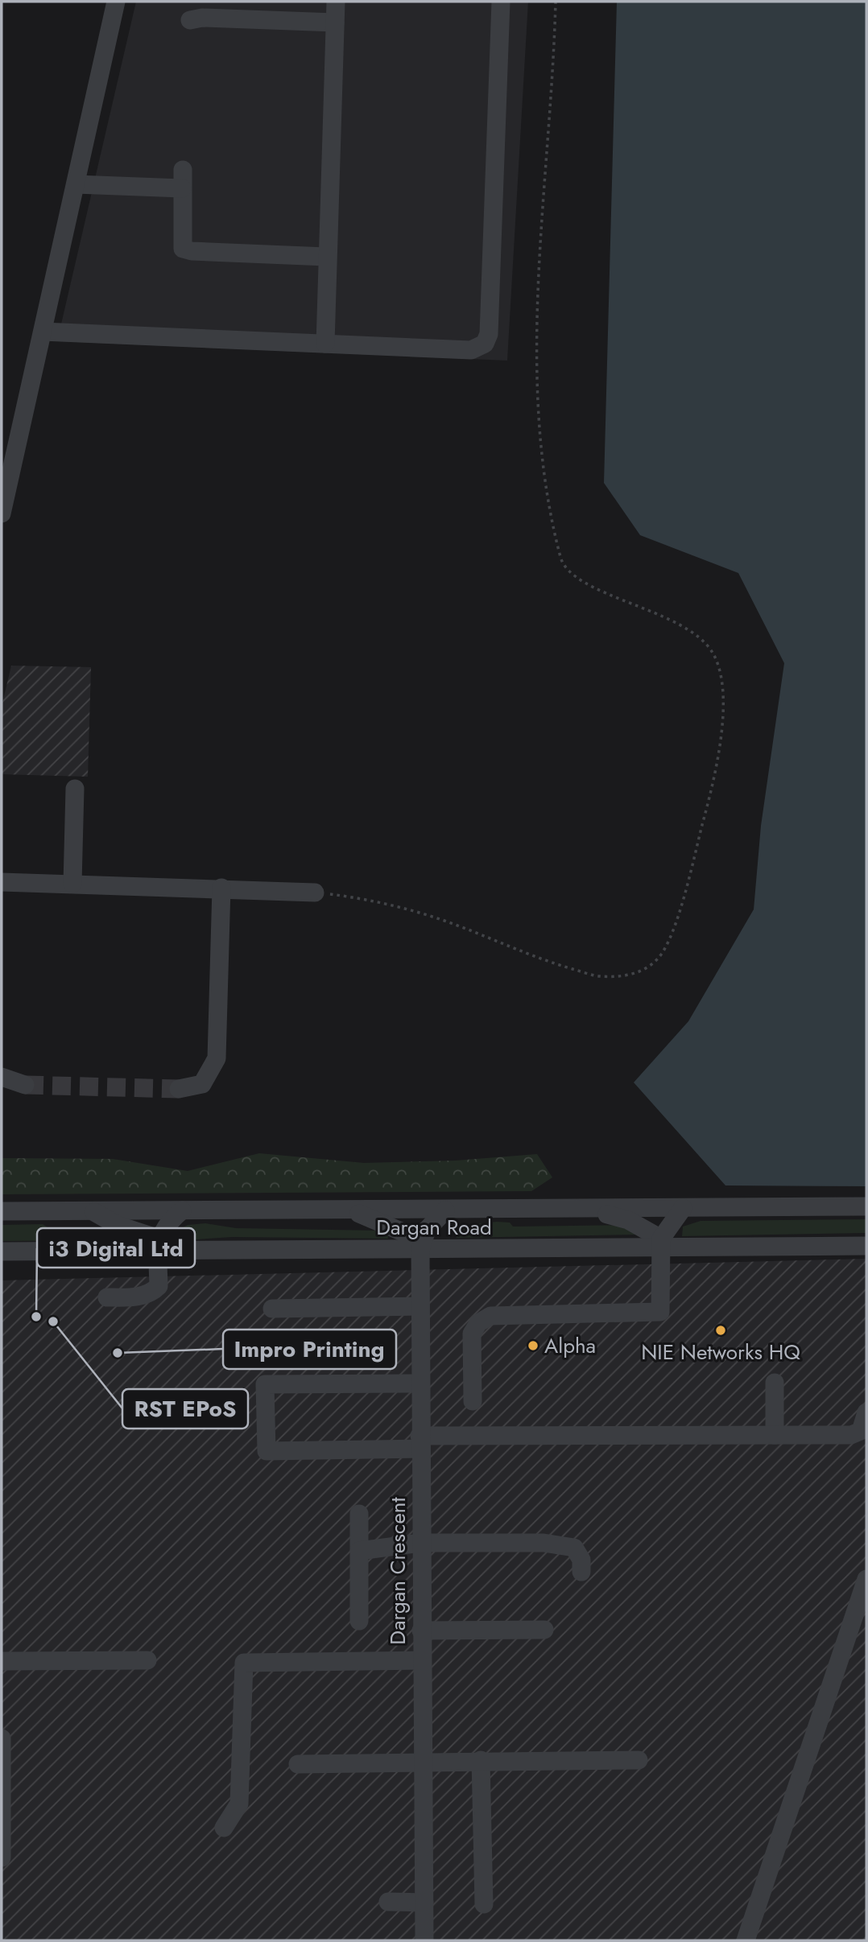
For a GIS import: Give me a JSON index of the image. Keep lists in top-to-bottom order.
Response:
{
  "streets": {
    "street": ["Dargan Road", "Dargan Crescent"]
  },
  "crossings": [
    ["Dargan Road", "Dargan Crescent"]
  ],
  "places": [
    "i3 Digital Ltd",
    "RST EPoS",
    "NIE Networks HQ",
    "Alpha",
    "Impro Printing"
  ]
}
